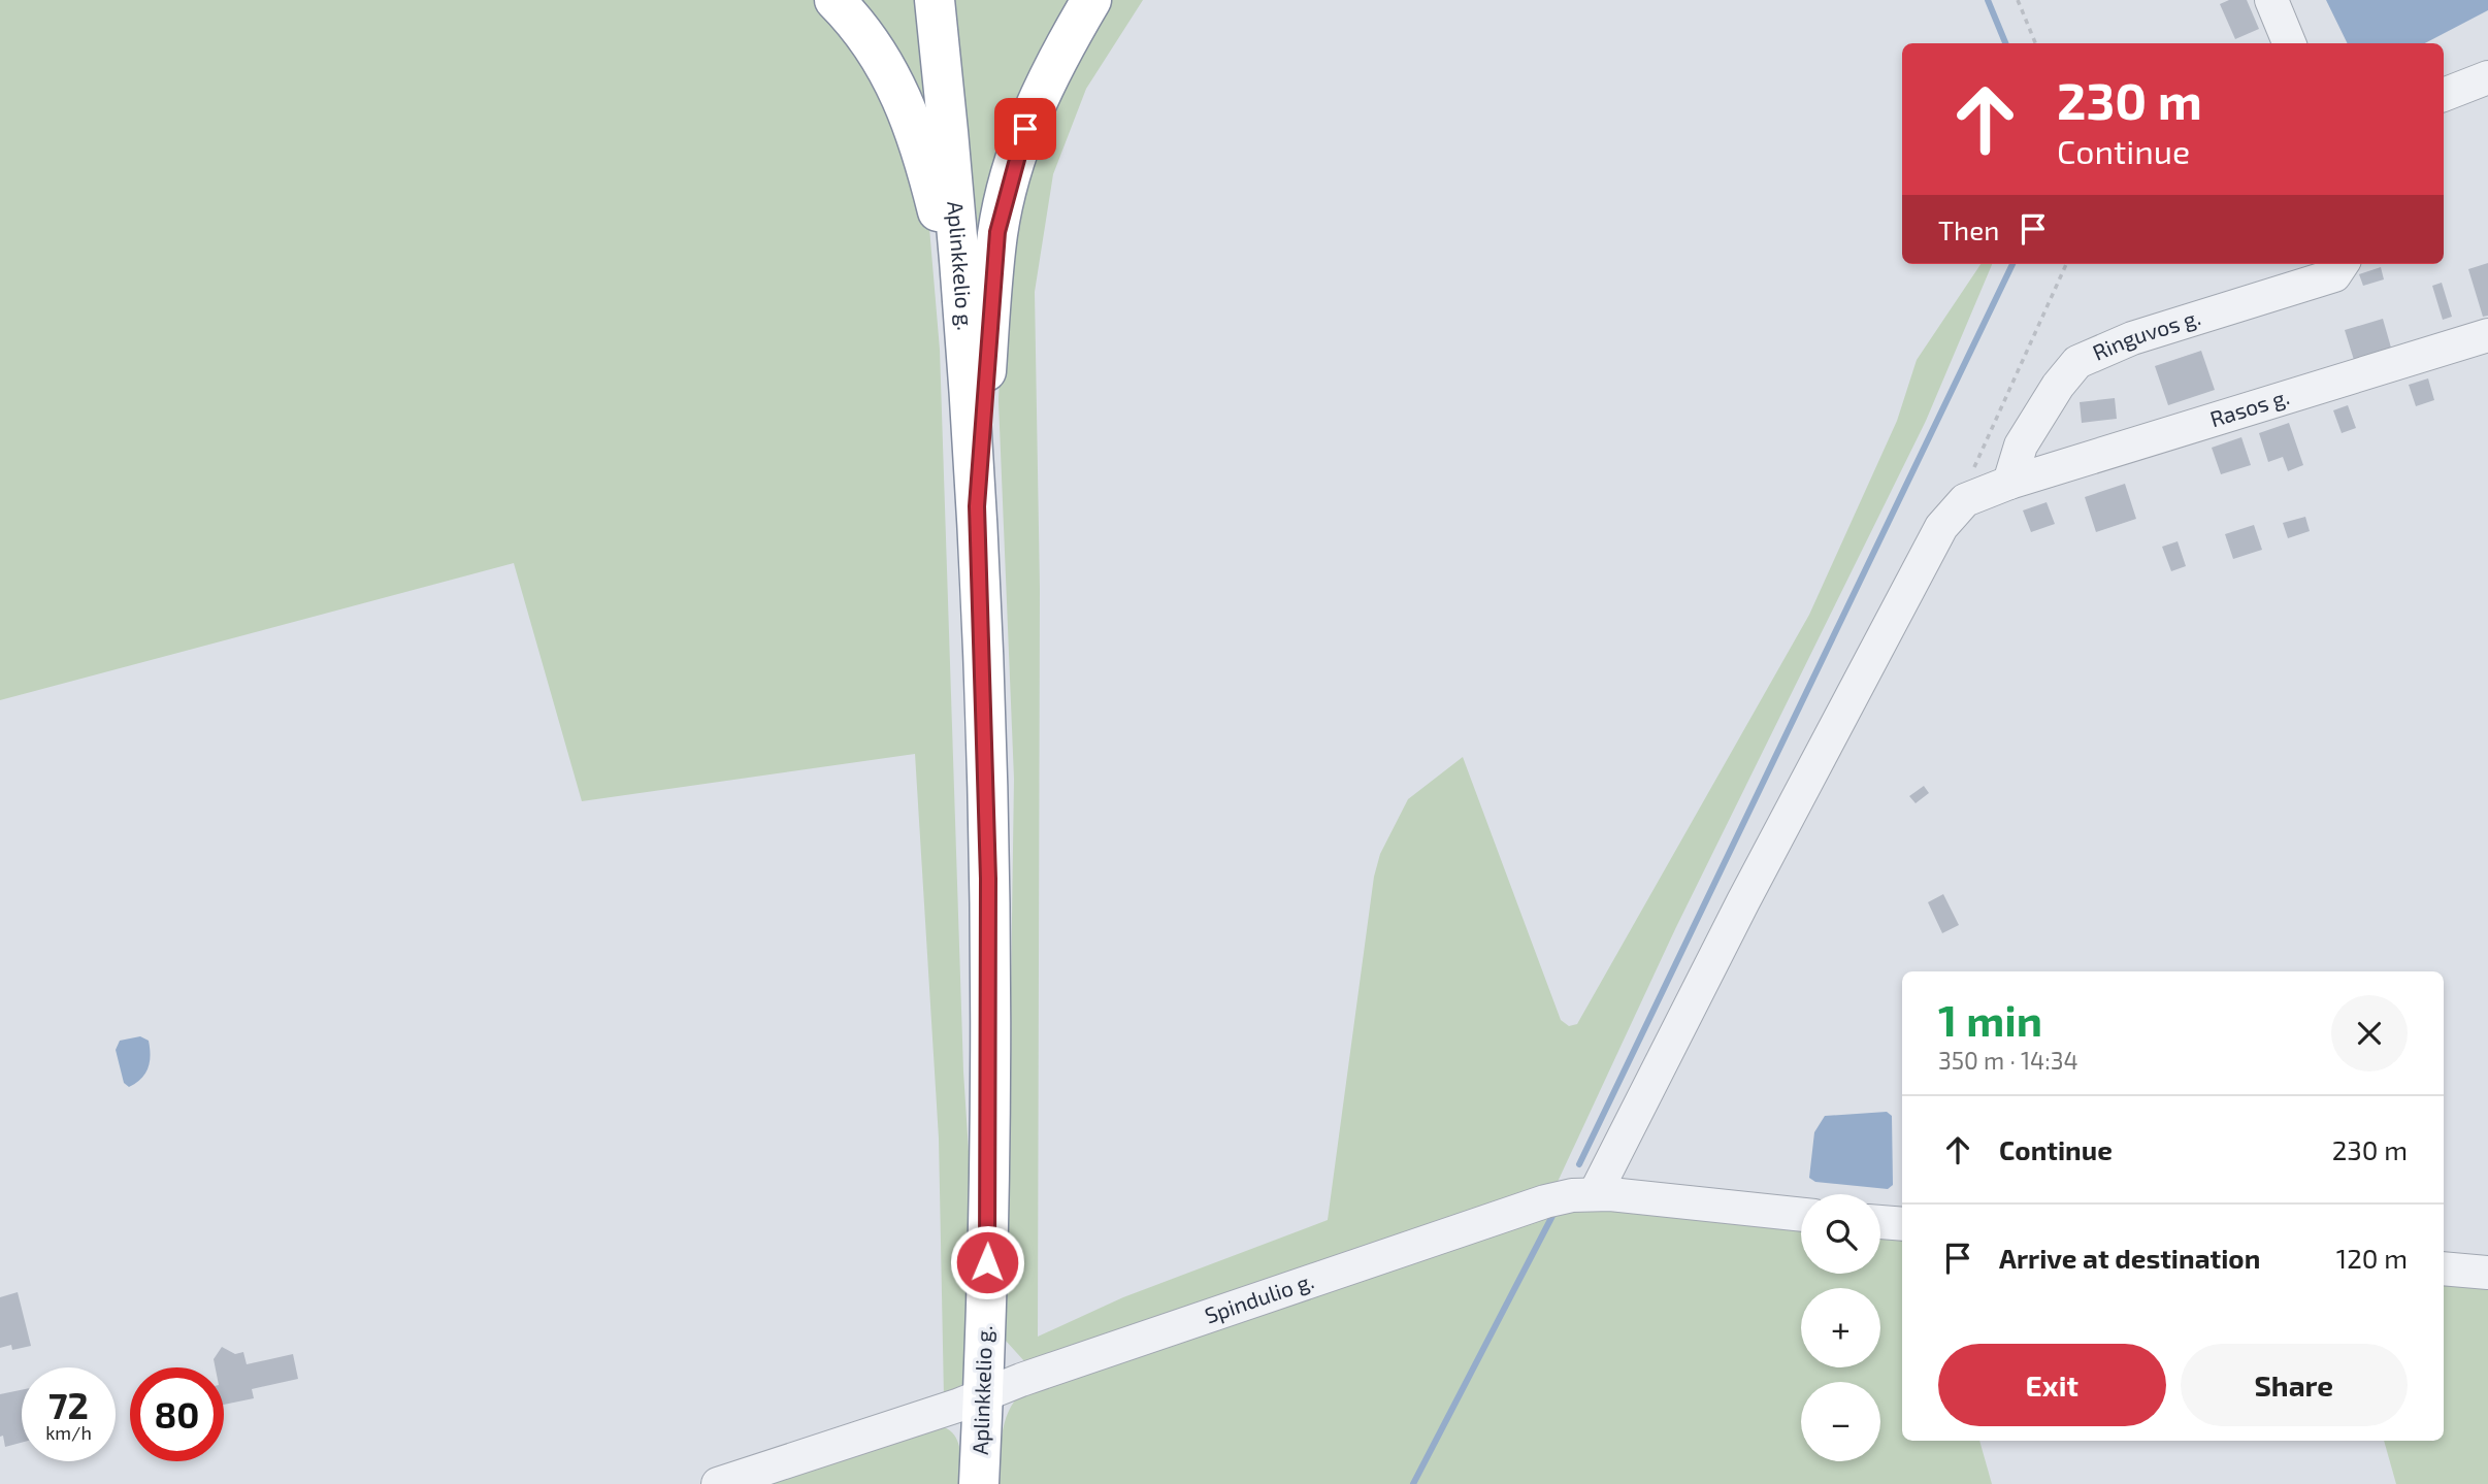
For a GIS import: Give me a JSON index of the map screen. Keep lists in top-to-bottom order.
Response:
{
  "streets": {
    "highway": ["Aplinkkelio g."],
    "street": ["Ringuvos g.", "Rasos g.", "Spindulio g."]
  },
  "crossings": [
    ["Aplinkkelio g.", "Spindulio g."],
    ["Ringuvos g.", "Rasos g."]
  ],
  "page": {
    "turn": ["230 m", "Continue"],
    "then": "Then",
    "heading": ["1 min", "350 m · 14:34"],
    "list": [
      {
        "name": "Continue",
        "value": "230 m"
      },
      {
        "name": "Arrive at destination",
        "value": "120 m"
      }
    ],
    "map_buttons": ["+", "−"],
    "buttons": ["Exit", "Share"],
    "speed": "72 km/h",
    "limit": "80"
  }
}
